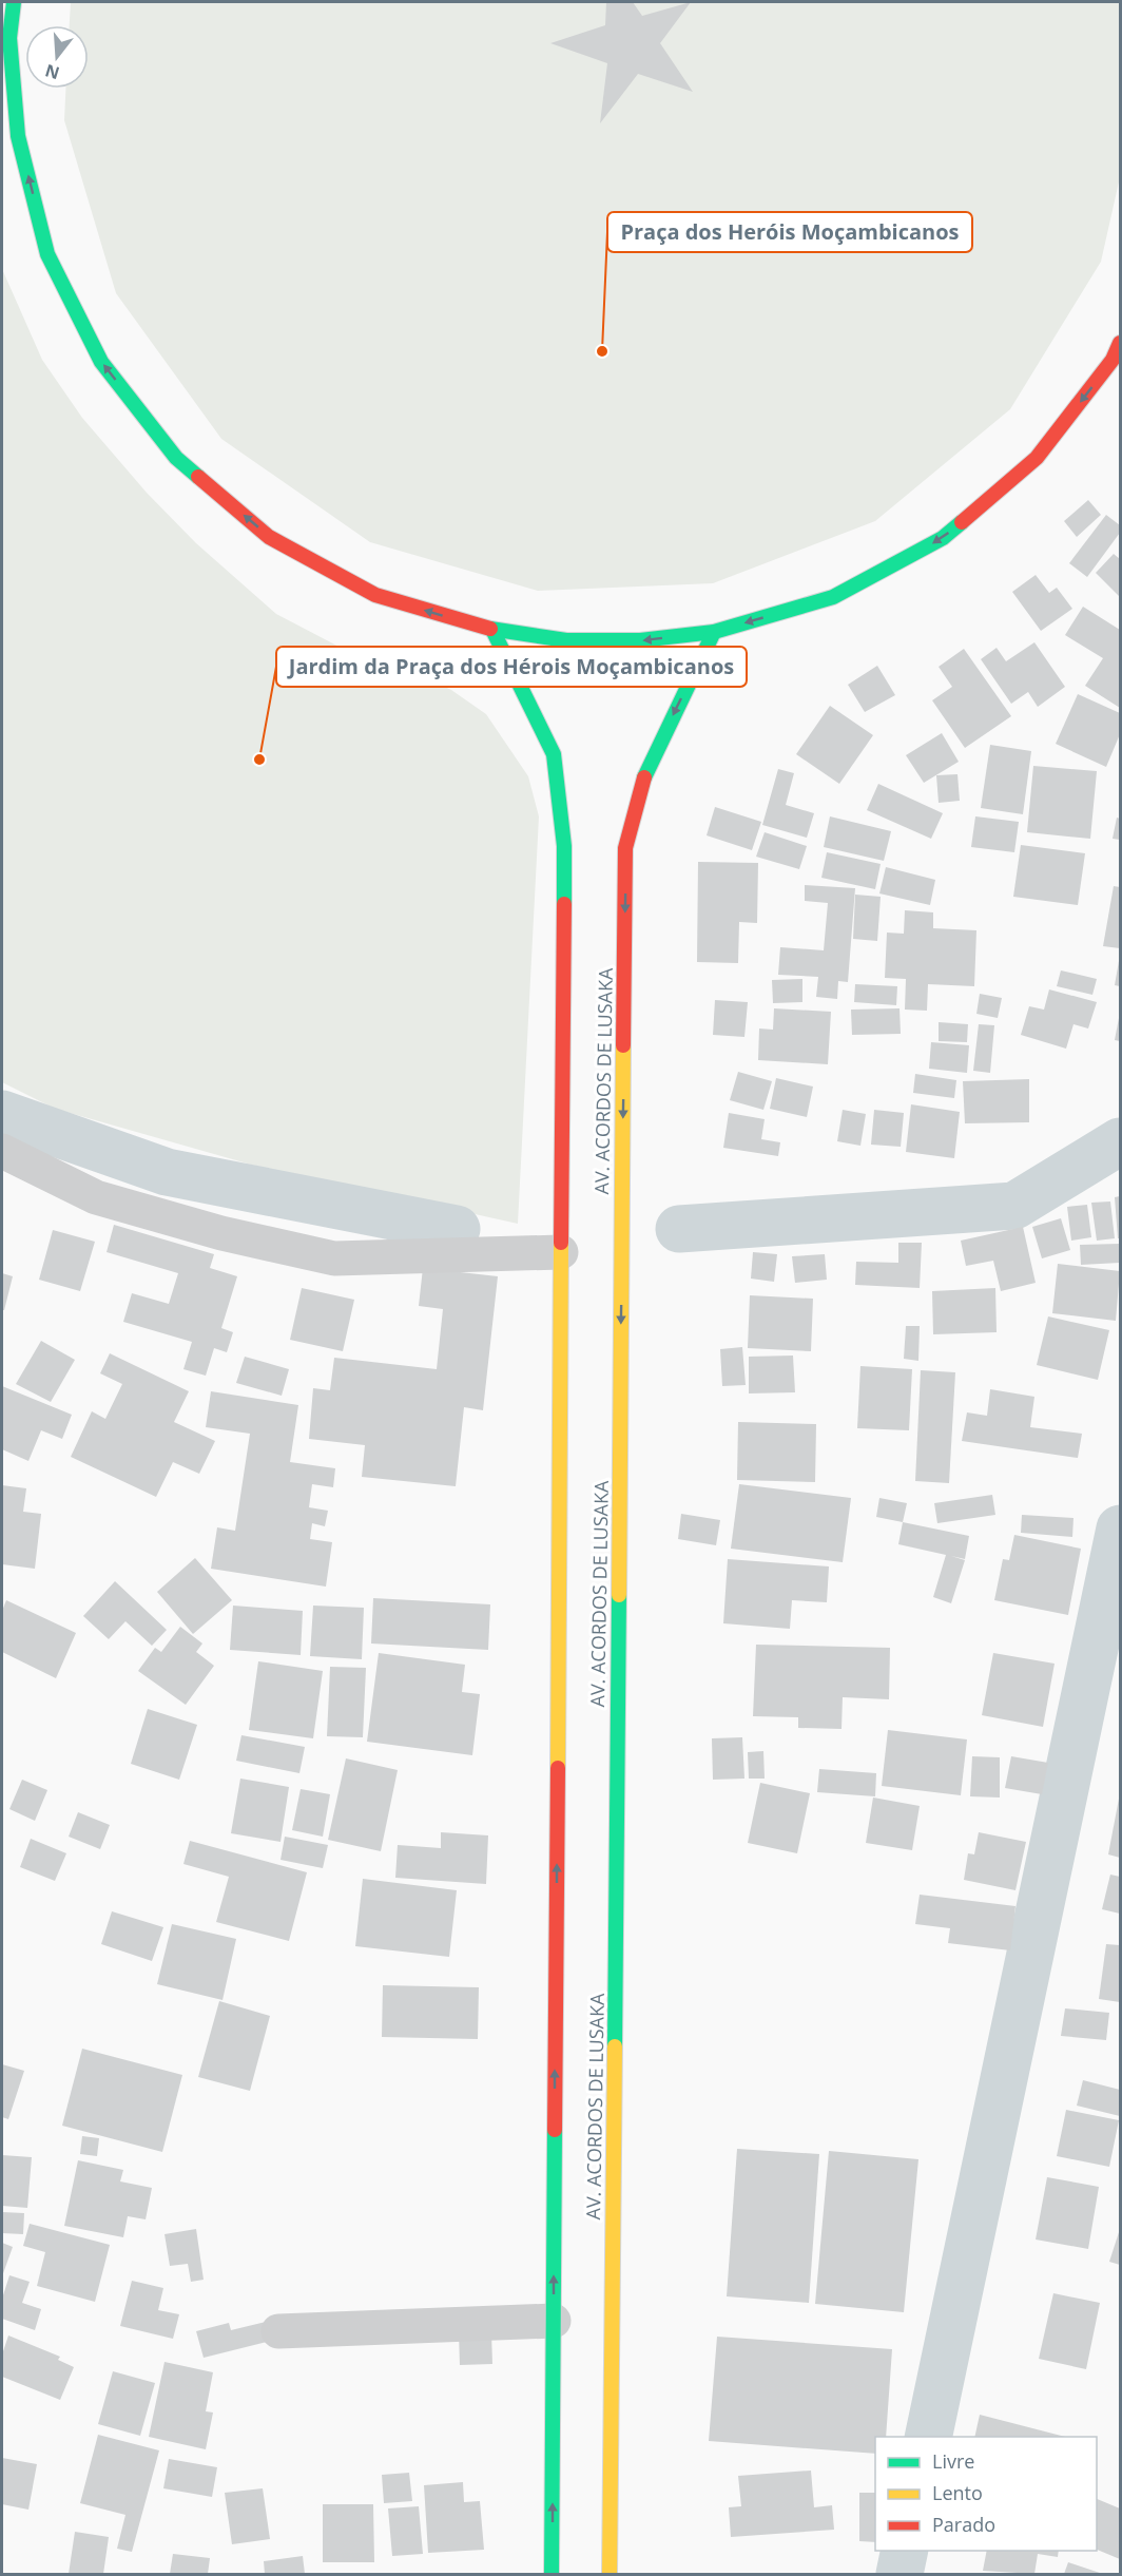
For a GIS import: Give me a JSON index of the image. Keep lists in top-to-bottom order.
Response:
{
  "streets": {
    "main road": ["AV. ACORDOS DE LUSAKA"]
  },
  "places": ["Praça dos Heróis Moçambicanos", "Jardim da Praça dos Hérois Moçambicanos"],
  "legend": ["Livre", "Lento", "Parado"],
  "north": "bottom"
}
